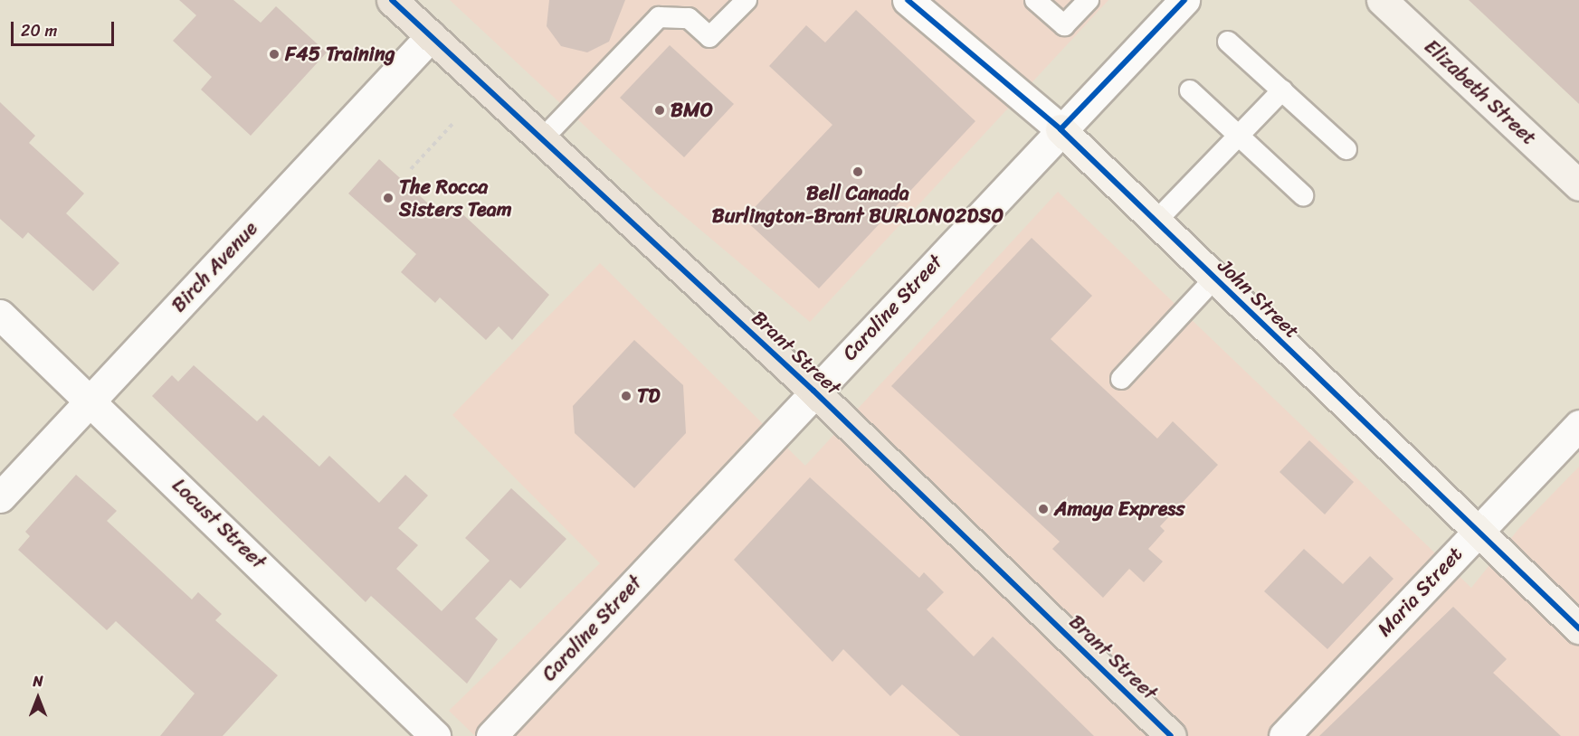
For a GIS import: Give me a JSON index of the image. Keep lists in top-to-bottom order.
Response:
{
  "streets": {
    "main road": ["Brant Street"],
    "street": [
      "Elizabeth Street",
      "Birch Avenue",
      "John Street",
      "Caroline Street",
      "Locust Street",
      "Maria Street"
    ]
  },
  "crossings": [
    ["Birch Avenue", "Brant Street"],
    ["Birch Avenue", "Locust Street"],
    ["John Street", "Caroline Street"],
    ["John Street", "Maria Street"],
    ["Caroline Street", "Brant Street"]
  ],
  "places": [
    "F45 Training",
    "BMO",
    "Bell Canada Burlington-Brant BURLON02DS0",
    "The Rocca Sisters Team",
    "TD",
    "Amaya Express"
  ],
  "scale_bar": "20 m",
  "north": "top"
}
